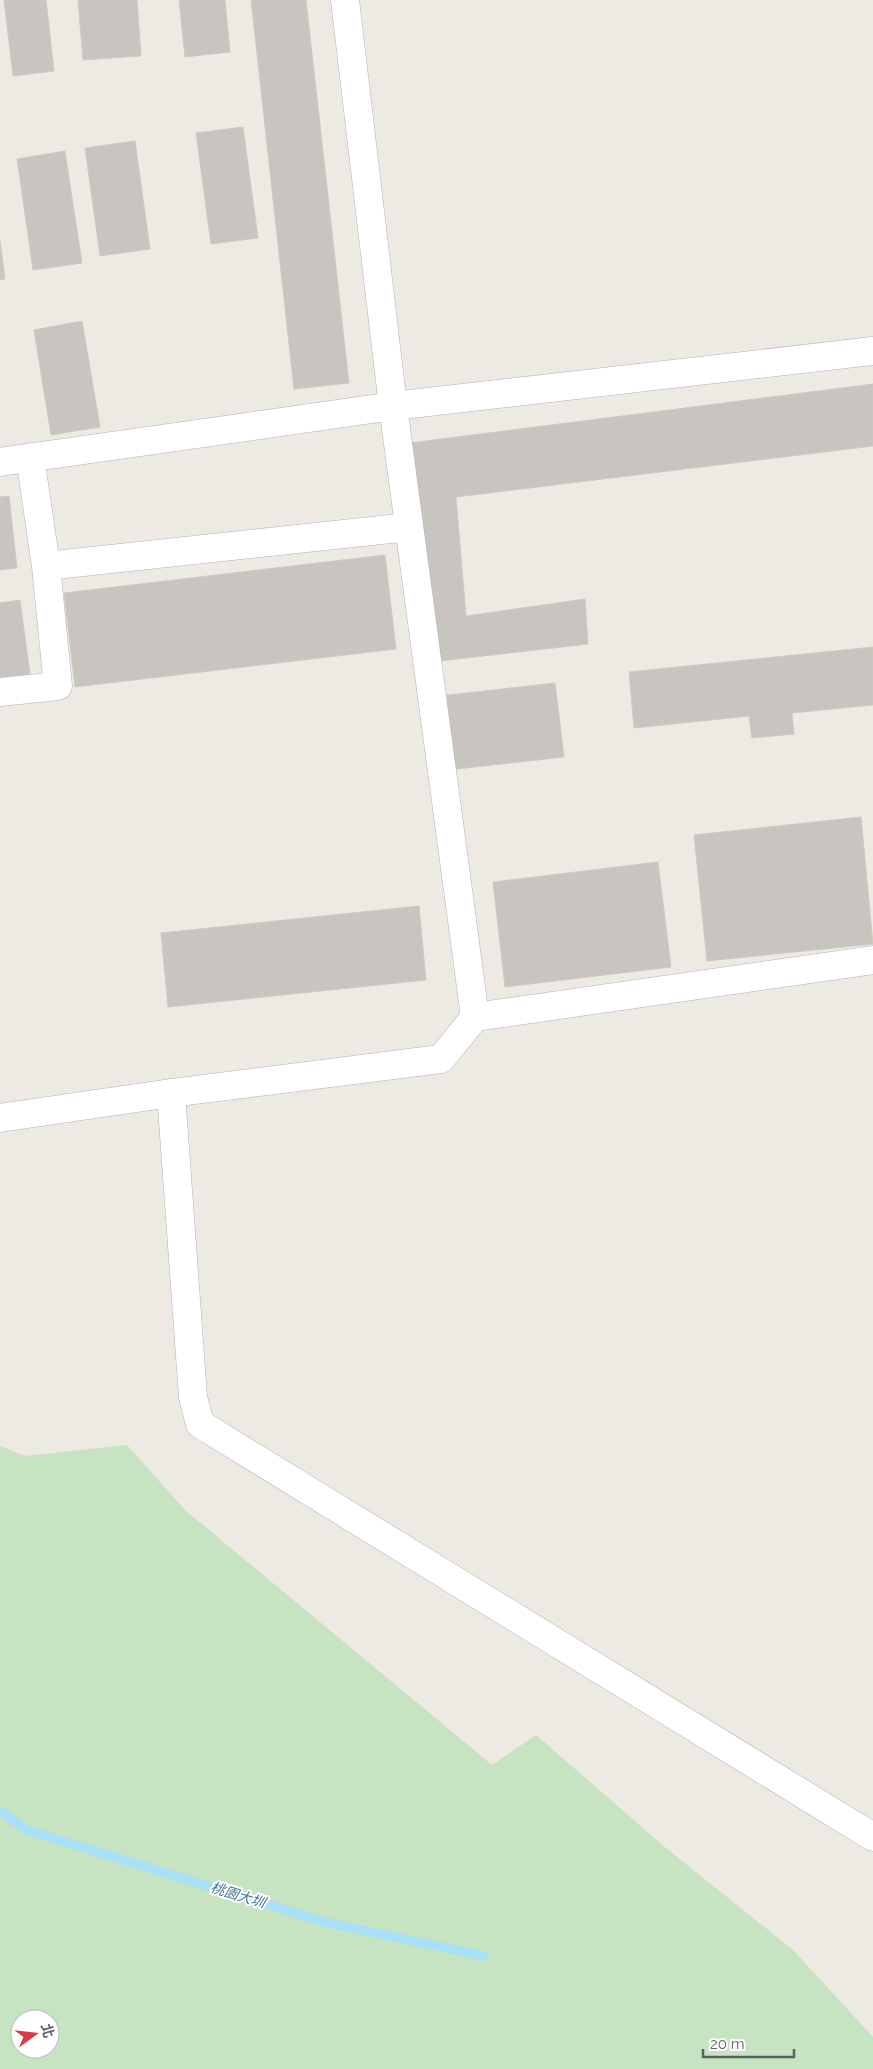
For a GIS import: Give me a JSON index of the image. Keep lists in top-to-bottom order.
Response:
{
  "water": ["桃園大圳"],
  "scale_bar": "20 m",
  "north": "right"
}
